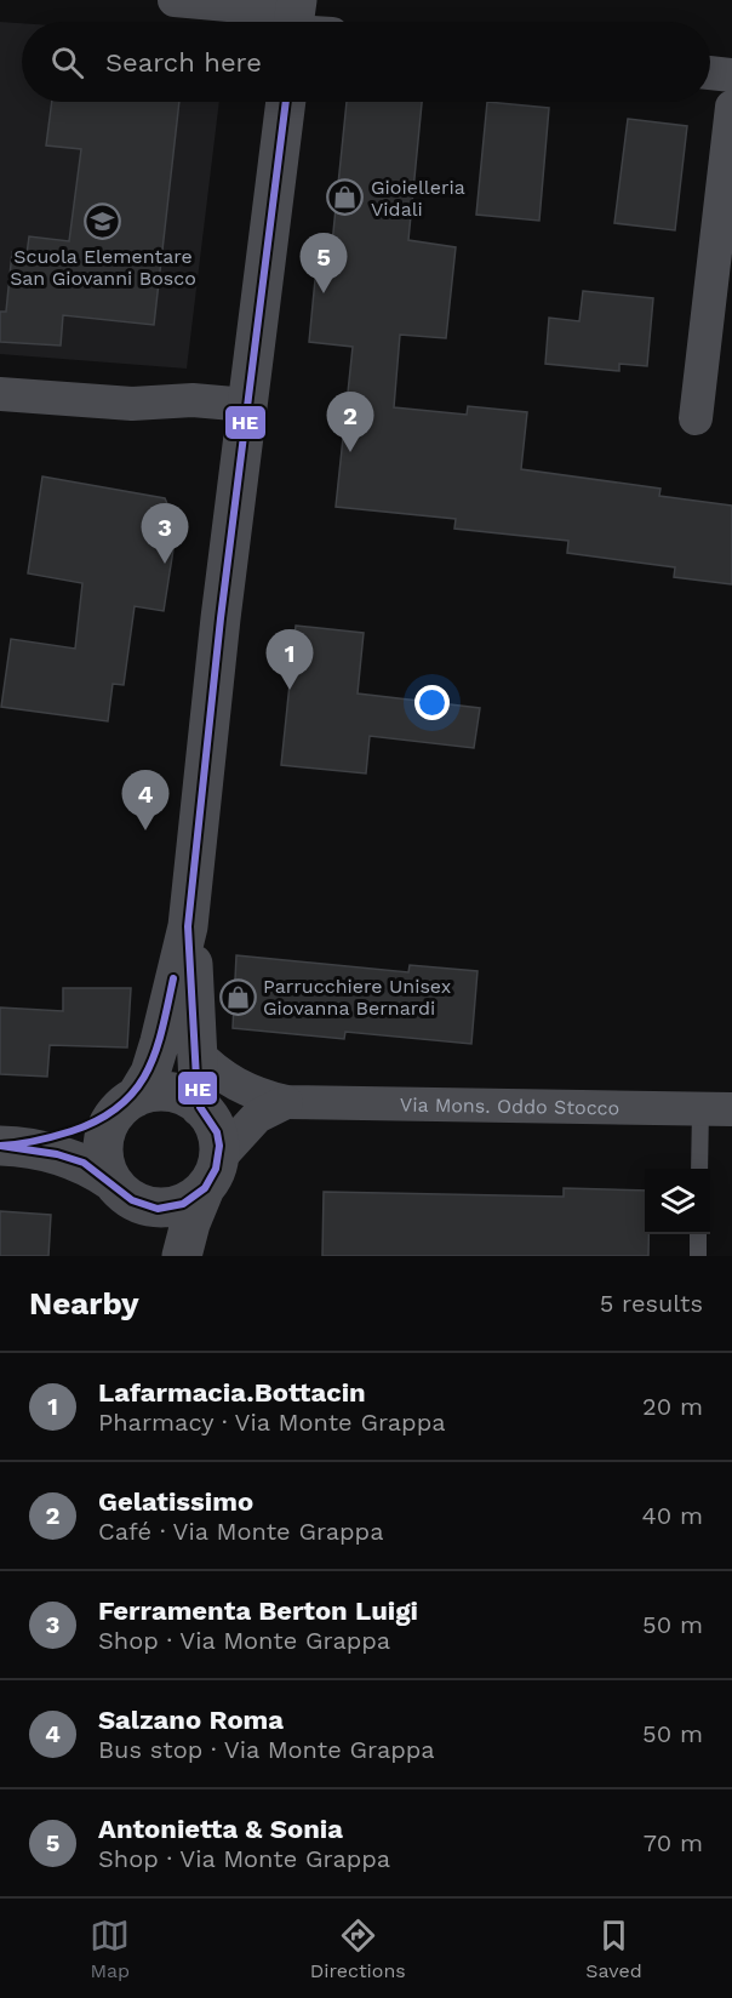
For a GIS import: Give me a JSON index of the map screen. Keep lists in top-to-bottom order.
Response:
{
  "streets": {
    "street": ["Via Mons. Oddo Stocco"]
  },
  "places": {
    "shop": ["Gioielleria Vidali", "Parrucchiere Unisex Giovanna Bernardi"],
    "school or university": ["Scuola Elementare San Giovanni Bosco"]
  },
  "lines": ["transit line HE"],
  "page": {
    "search": "Search here",
    "pins": [
      "5",
      "2",
      "3",
      "1",
      "4"
    ],
    "heading": ["Nearby", "5 results"],
    "list": [
      {
        "mark": "1",
        "name": "Lafarmacia.Bottacin",
        "note": "Pharmacy · Via Monte Grappa",
        "value": "20 m"
      },
      {
        "mark": "2",
        "name": "Gelatissimo",
        "note": "Café · Via Monte Grappa",
        "value": "40 m"
      },
      {
        "mark": "3",
        "name": "Ferramenta Berton Luigi",
        "note": "Shop · Via Monte Grappa",
        "value": "50 m"
      },
      {
        "mark": "4",
        "name": "Salzano Roma",
        "note": "Bus stop · Via Monte Grappa",
        "value": "50 m"
      },
      {
        "mark": "5",
        "name": "Antonietta & Sonia",
        "note": "Shop · Via Monte Grappa",
        "value": "70 m"
      }
    ],
    "nav": ["Map", "Directions", "Saved"]
  }
}
